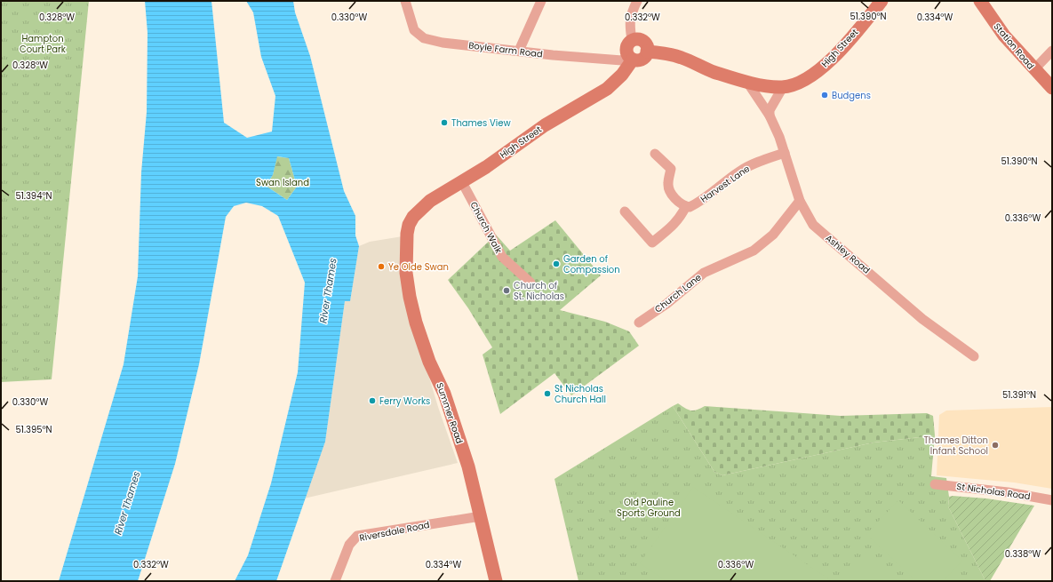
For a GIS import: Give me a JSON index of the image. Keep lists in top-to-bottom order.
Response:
{
  "streets": {
    "street": [
      "Station Road",
      "High Street",
      "Boyle Farm Road",
      "Harvest Lane",
      "Church Walk",
      "Ashley Road",
      "Church Lane",
      "Summer Road",
      "St Nicholas Road",
      "Riversdale Road"
    ]
  },
  "crossings": [
    ["High Street", "Boyle Farm Road"],
    ["High Street", "Church Walk"],
    ["High Street", "Ashley Road"],
    ["High Street", "Summer Road"],
    ["Harvest Lane", "Ashley Road"],
    ["Ashley Road", "Church Lane"],
    ["Summer Road", "Riversdale Road"]
  ],
  "water": ["River Thames"],
  "parks": ["Hampton Court Park", "Swan Island", "Old Pauline Sports Ground"],
  "places": [
    "Budgens",
    "Thames View",
    "Garden of Compassion",
    "Ye Olde Swan",
    "Church of St. Nicholas",
    "St Nicholas Church Hall",
    "Ferry Works",
    "Thames Ditton Infant School"
  ],
  "coordinates": [
    "51.390°N",
    "0.328°W",
    "0.330°W",
    "0.332°W",
    "0.334°W",
    "51.394°N",
    "0.336°W",
    "51.391°N",
    "51.395°N",
    "0.338°W"
  ]
}
